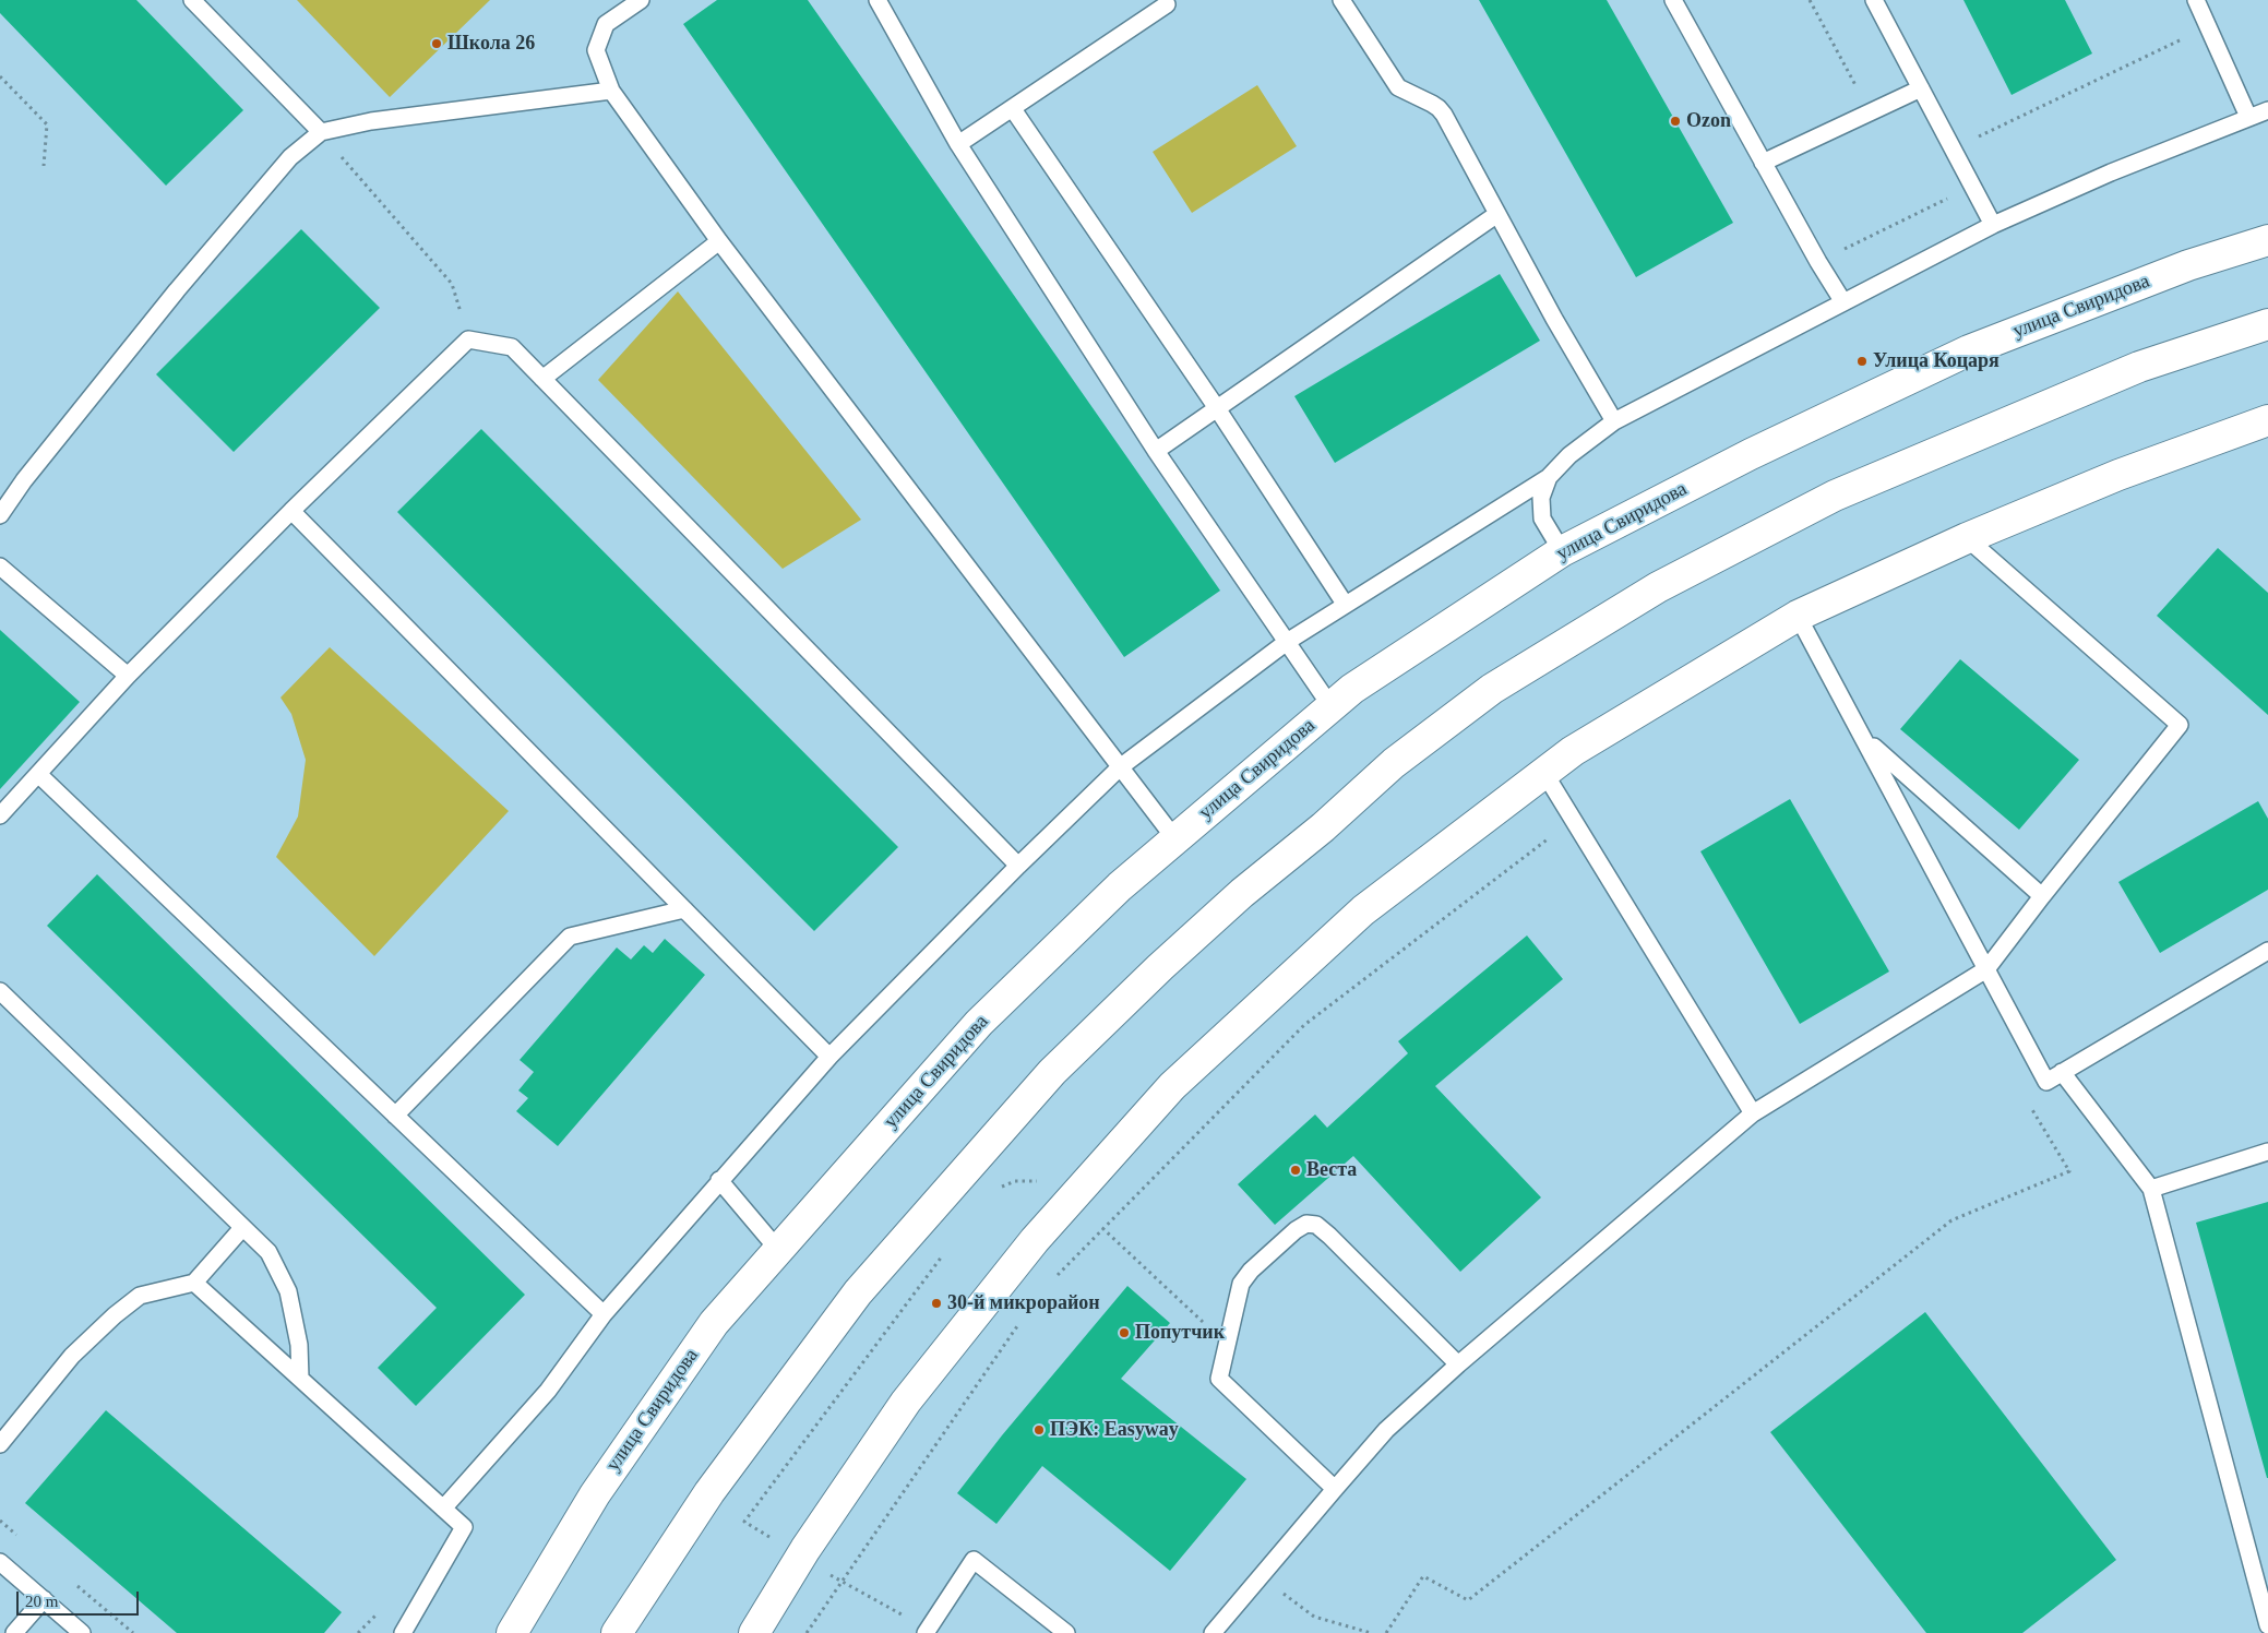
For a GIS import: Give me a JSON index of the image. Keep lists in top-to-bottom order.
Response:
{
  "streets": {
    "street": ["улица Свиридова"]
  },
  "places": [
    "Школа 26",
    "Ozon",
    "Улица Коцаря",
    "Веста",
    "30-й микрорайон",
    "Попутчик",
    "ПЭК: Easyway"
  ],
  "scale_bar": "20 m"
}
